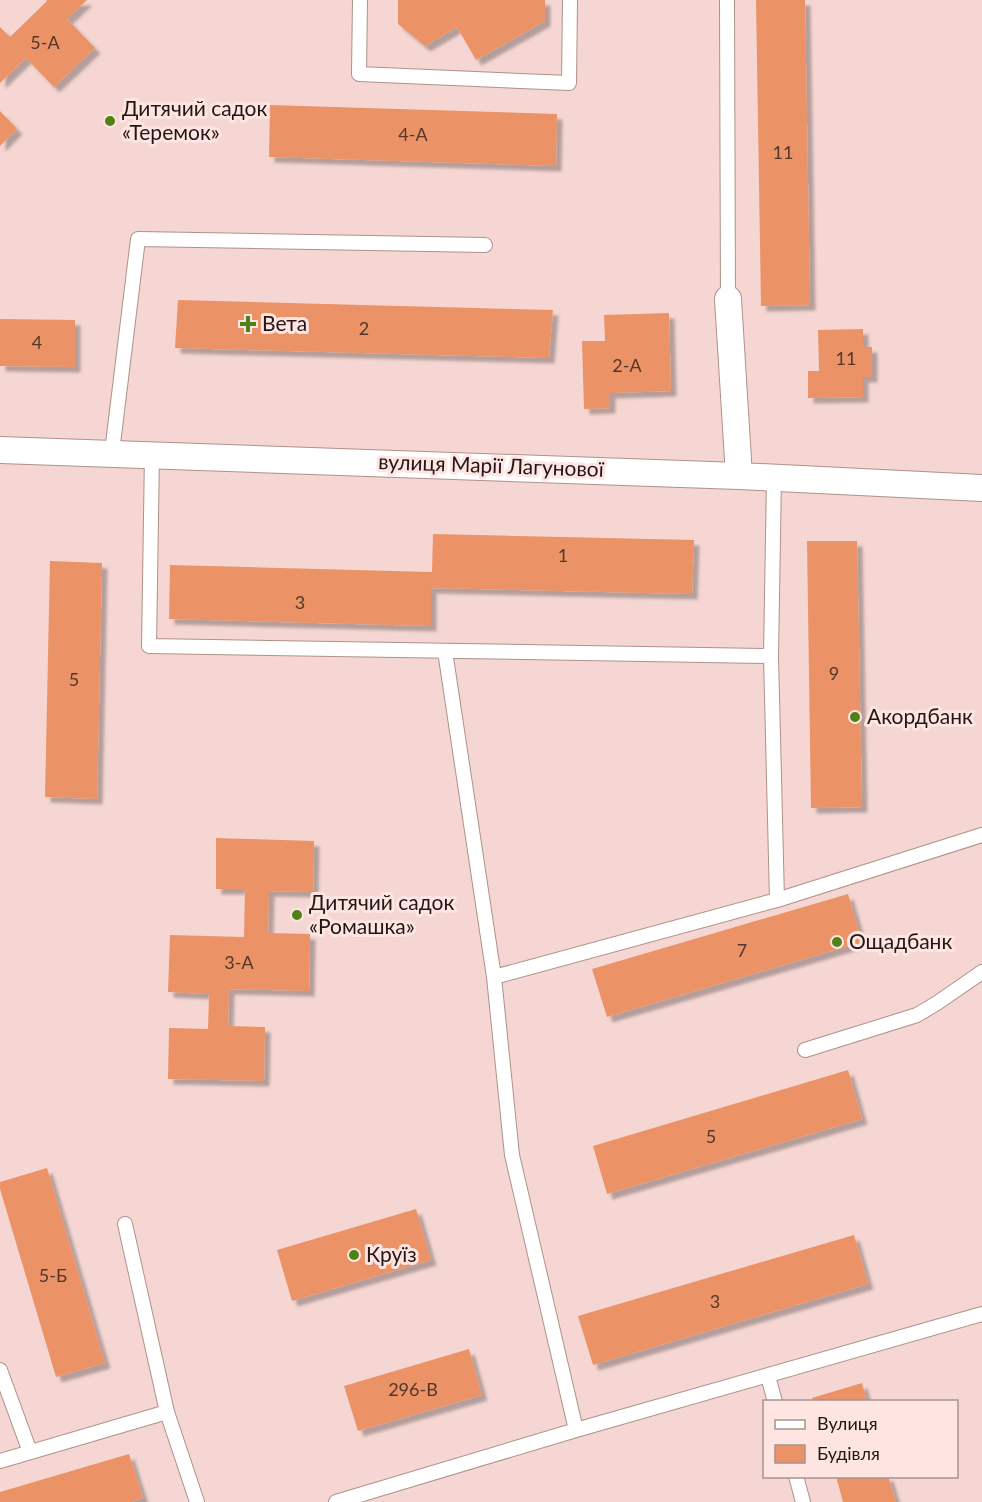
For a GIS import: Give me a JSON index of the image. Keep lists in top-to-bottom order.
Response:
{
  "streets": {
    "street": ["вулиця Марії Лагунової"]
  },
  "places": {
    "other": [
      "Дитячий садок «Теремок»",
      "Акордбанк",
      "Дитячий садок «Ромашка»",
      "Ощадбанк",
      "Круїз"
    ],
    "health": ["Вета"]
  },
  "house_numbers": [
    "5-А",
    "4-А",
    "11",
    "2",
    "4",
    "11",
    "2-А",
    "1",
    "3",
    "9",
    "5",
    "7",
    "3-А",
    "5",
    "5-Б",
    "3",
    "296-В"
  ],
  "legend": ["Вулиця", "Будівля"]
}
